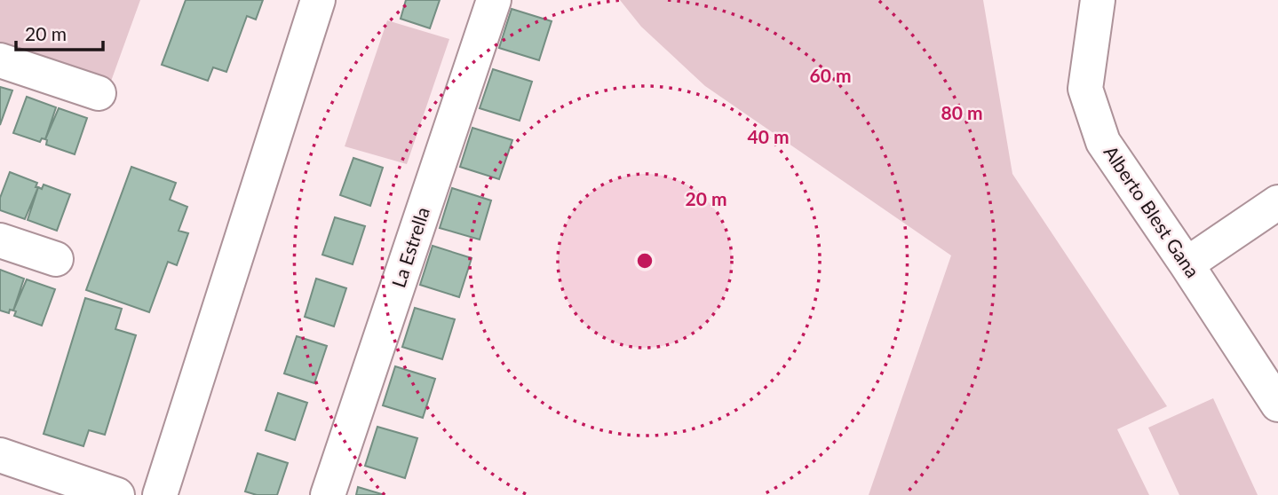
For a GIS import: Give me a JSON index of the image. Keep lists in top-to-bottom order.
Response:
{
  "streets": {
    "street": ["Alberto Blest Gana", "La Estrella"]
  },
  "scale_bar": "20 m",
  "rings": [
    "60 m",
    "80 m",
    "40 m",
    "20 m"
  ]
}
